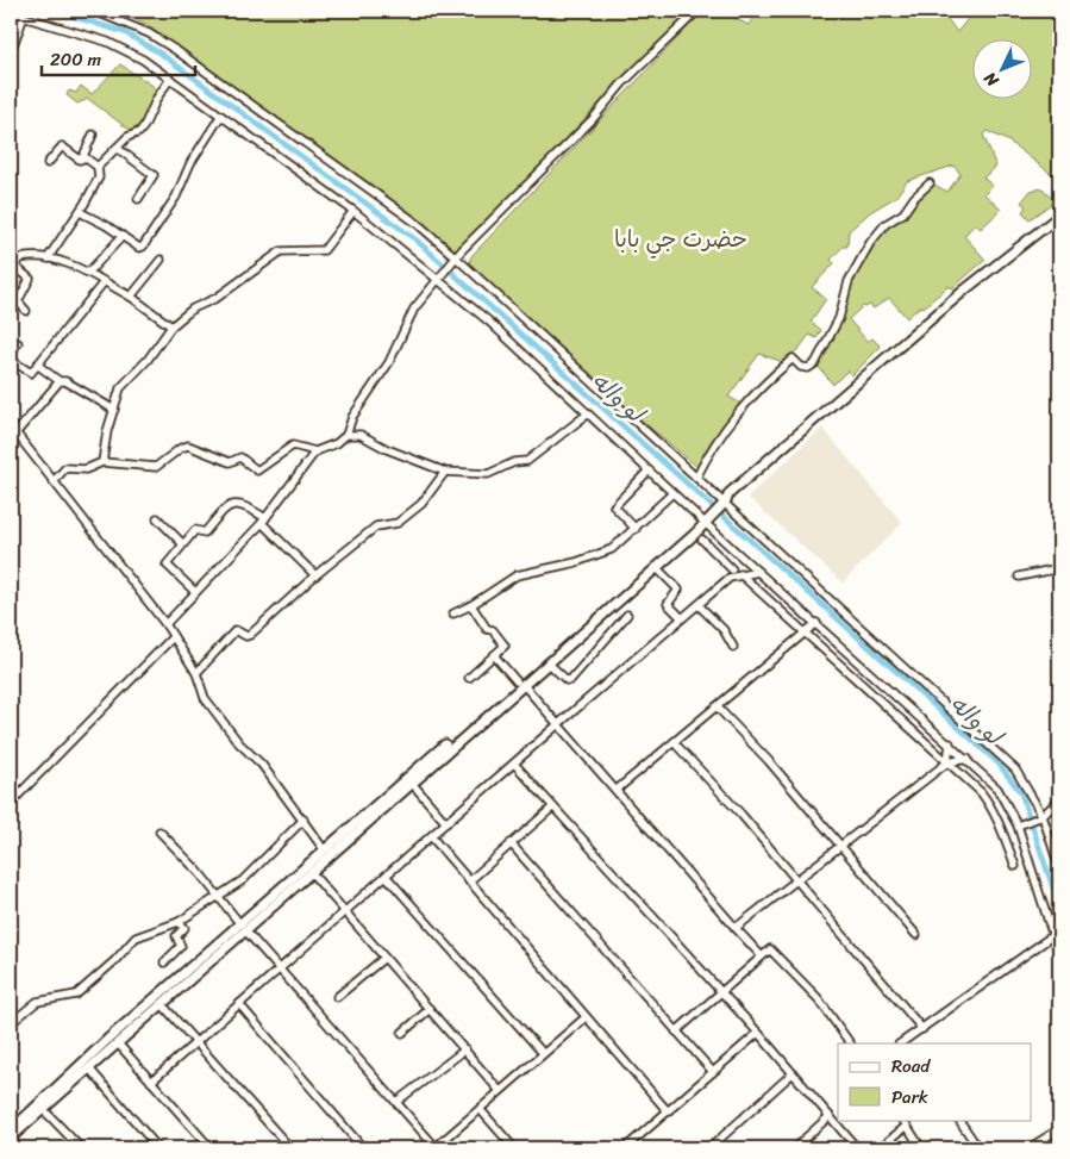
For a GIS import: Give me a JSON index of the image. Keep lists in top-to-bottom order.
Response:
{
  "water": ["لو واله"],
  "parks": ["حضرت جي بابا"],
  "legend": ["Road", "Park"],
  "scale_bar": "200 m",
  "north": "bottom left"
}
